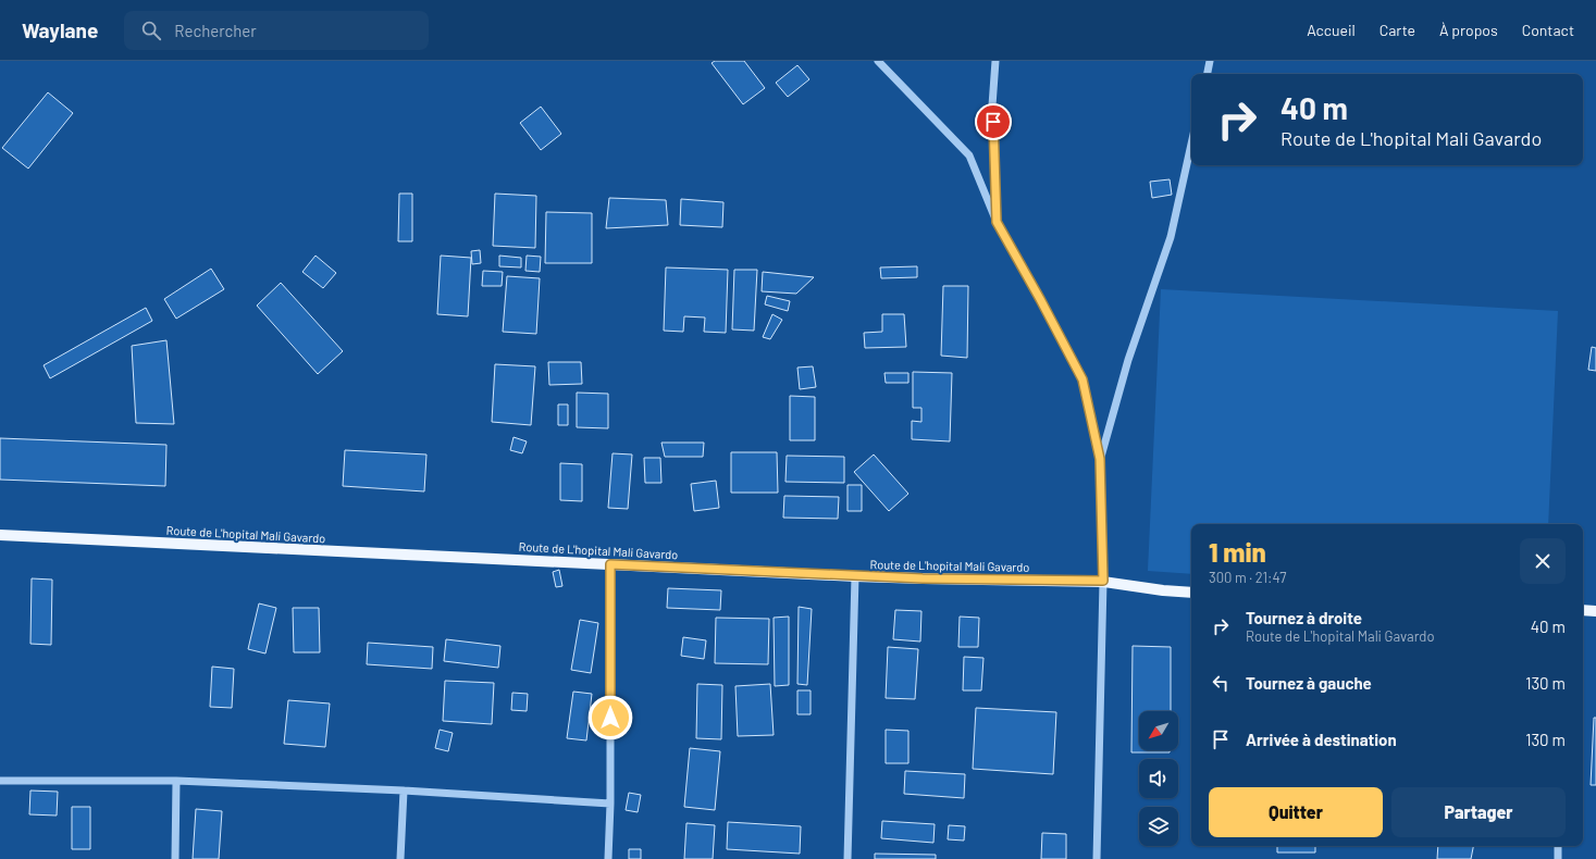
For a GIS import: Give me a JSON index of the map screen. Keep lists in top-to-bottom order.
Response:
{
  "streets": {
    "main road": ["Route de L'hopital Mali Gavardo"]
  },
  "north": "bottom left",
  "page": {
    "header": "Waylane",
    "search": "Rechercher",
    "nav": [
      "Accueil",
      "Carte",
      "À propos",
      "Contact"
    ],
    "turn": ["40 m", "Route de L'hopital Mali Gavardo"],
    "heading": ["1 min", "300 m · 21:47"],
    "list": [
      {
        "name": "Tournez à droite",
        "note": "Route de L'hopital Mali Gavardo",
        "value": "40 m"
      },
      {
        "name": "Tournez à gauche",
        "value": "130 m"
      },
      {
        "name": "Arrivée à destination",
        "value": "130 m"
      }
    ],
    "buttons": ["Quitter", "Partager"]
  }
}
